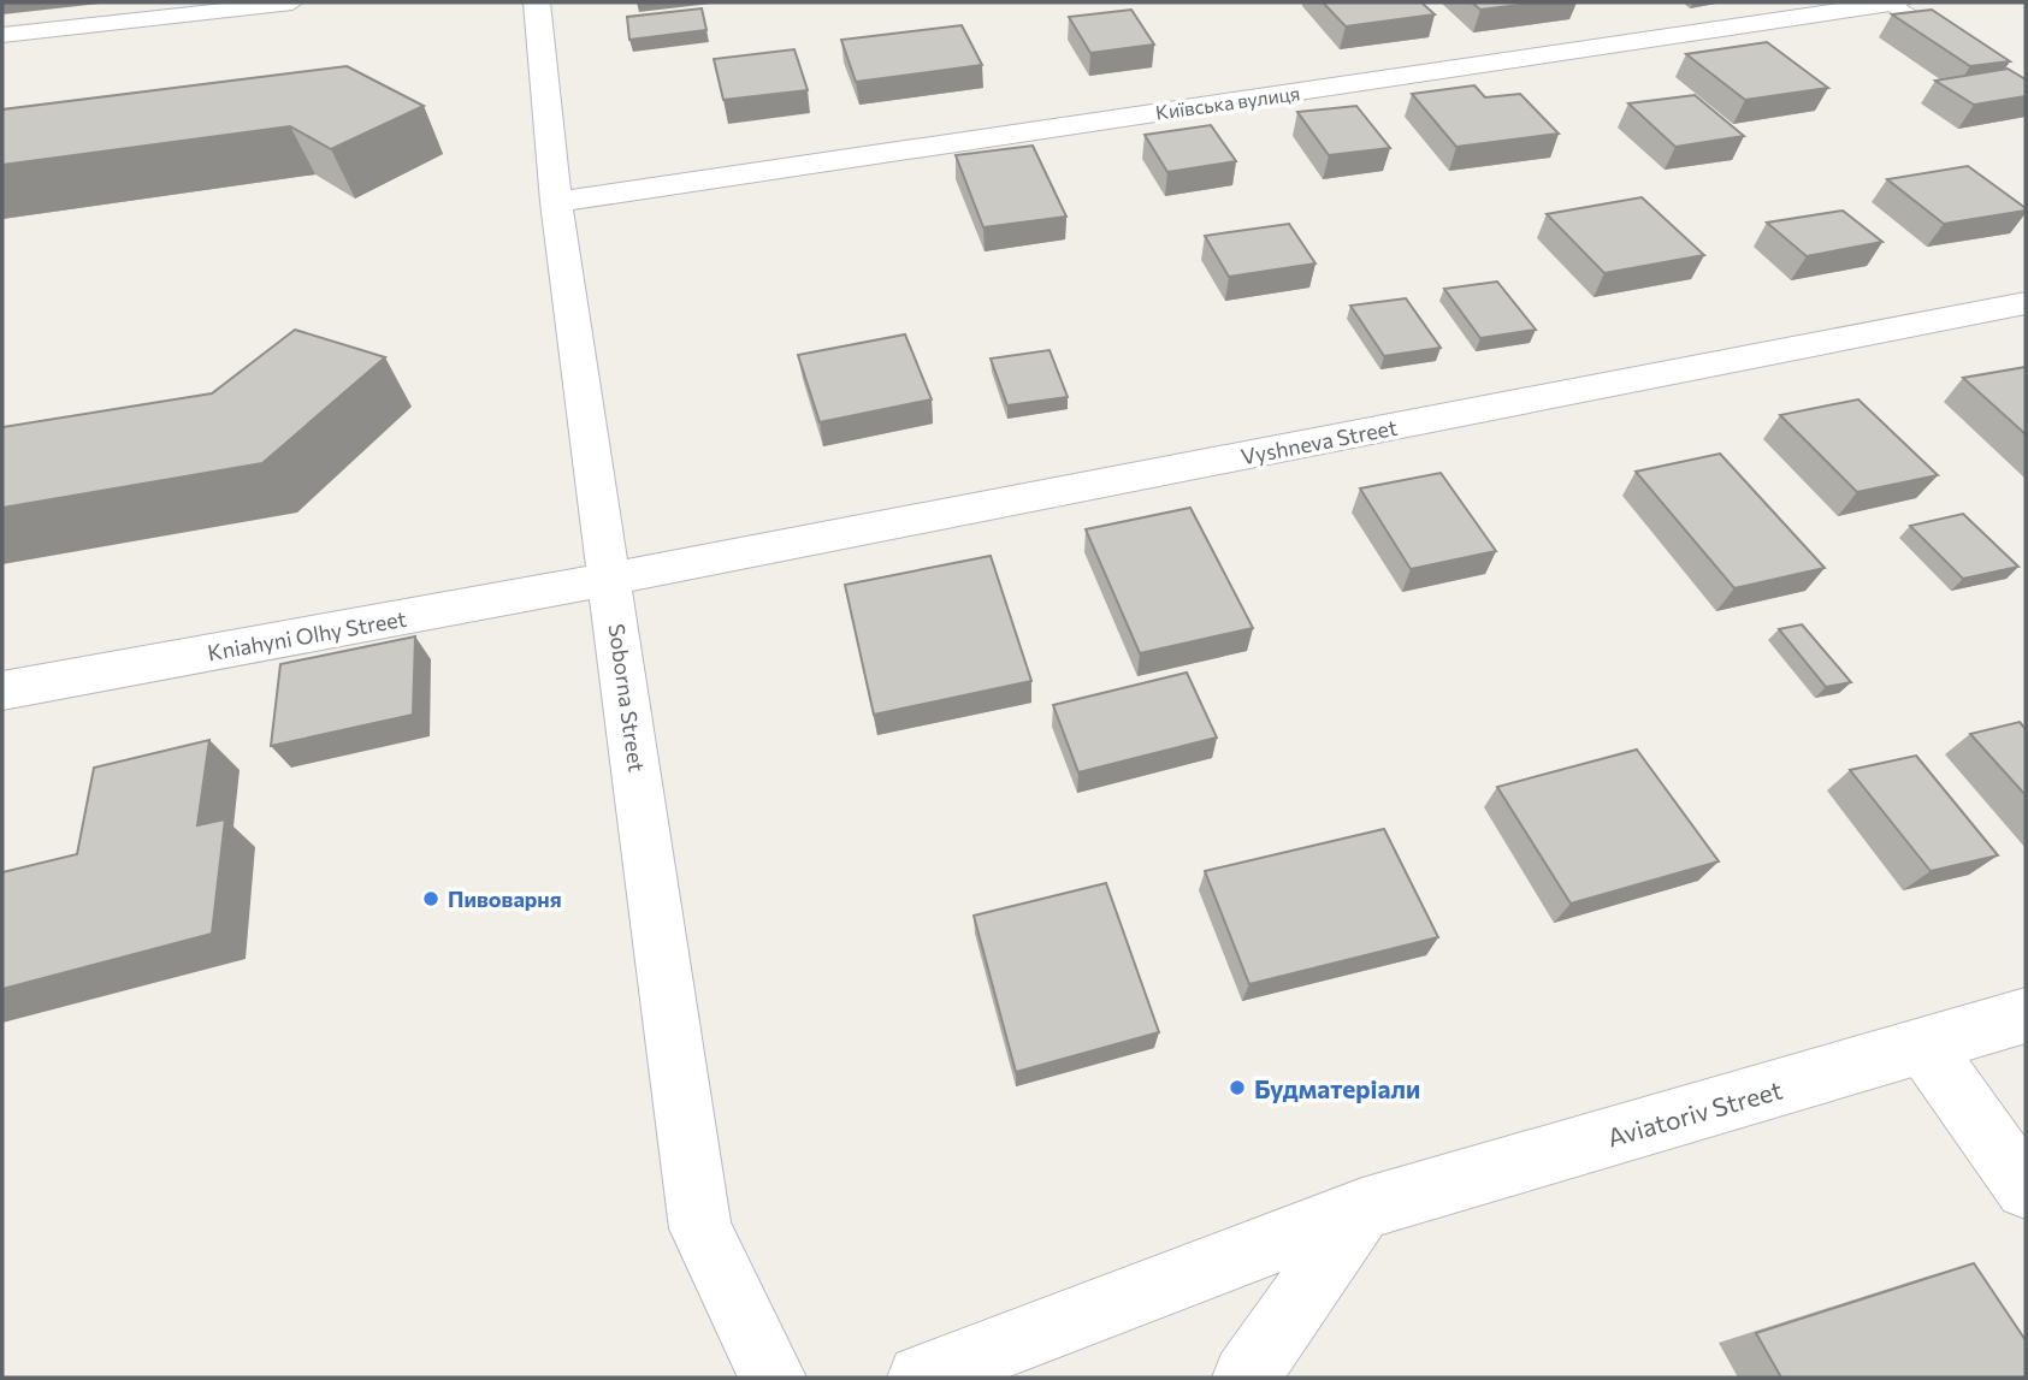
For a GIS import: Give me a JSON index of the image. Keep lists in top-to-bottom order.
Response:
{
  "streets": {
    "street": [
      "Київська вулиця",
      "Vyshneva Street",
      "Kniahyni Olhy Street",
      "Soborna Street",
      "Aviatoriv Street"
    ]
  },
  "crossings": [
    ["Київська вулиця", "Soborna Street"],
    ["Vyshneva Street", "Kniahyni Olhy Street"],
    ["Vyshneva Street", "Soborna Street"],
    ["Kniahyni Olhy Street", "Soborna Street"]
  ],
  "places": ["Пивоварня", "Будматеріали"]
}
